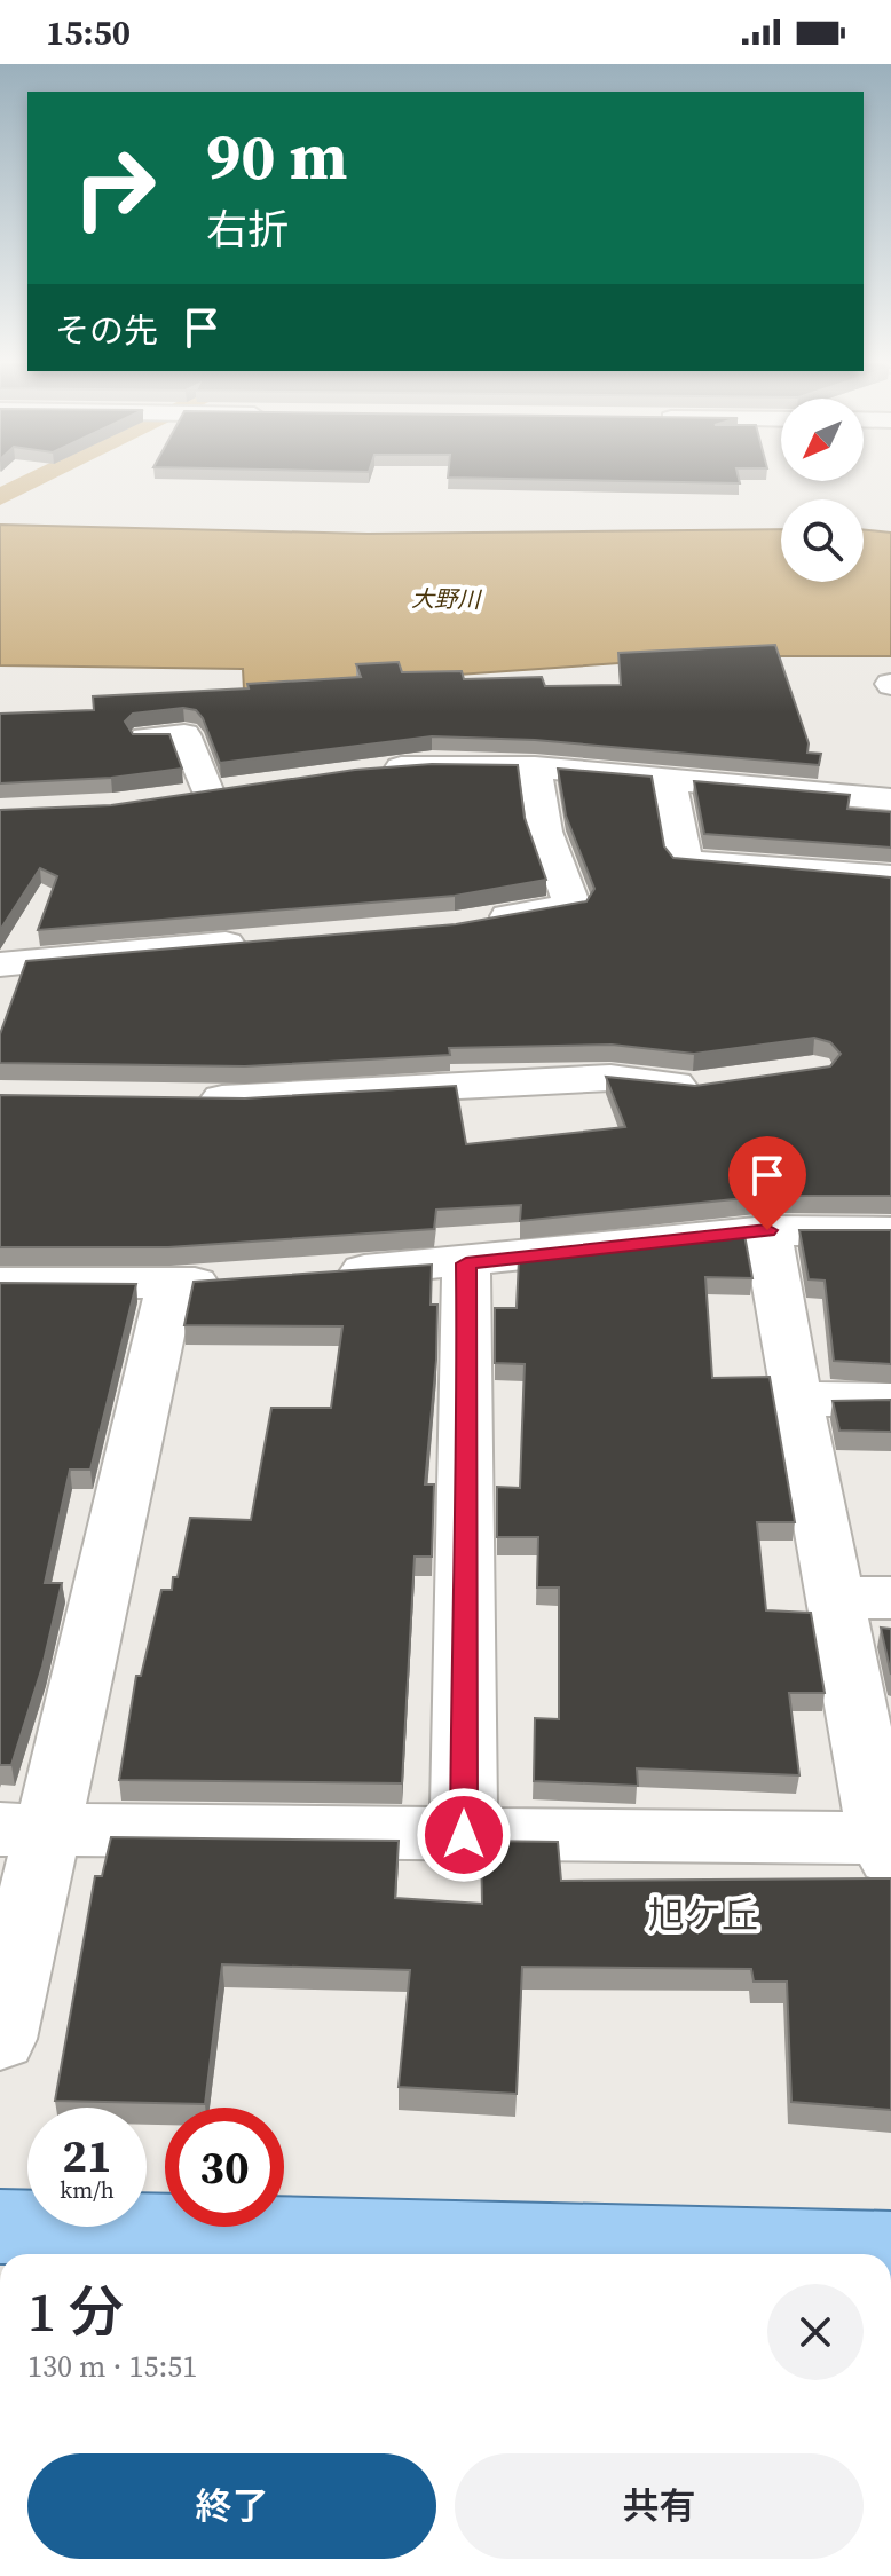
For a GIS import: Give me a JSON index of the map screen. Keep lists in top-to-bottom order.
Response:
{
  "districts": ["旭ケ丘"],
  "water": ["大野川"],
  "north": "bottom left",
  "page": {
    "status": "15:50",
    "turn": ["90 m", "右折"],
    "then": "その先",
    "speed": "21 km/h",
    "limit": "30",
    "heading": ["1 分", "130 m · 15:51"],
    "buttons": ["終了", "共有"]
  }
}
